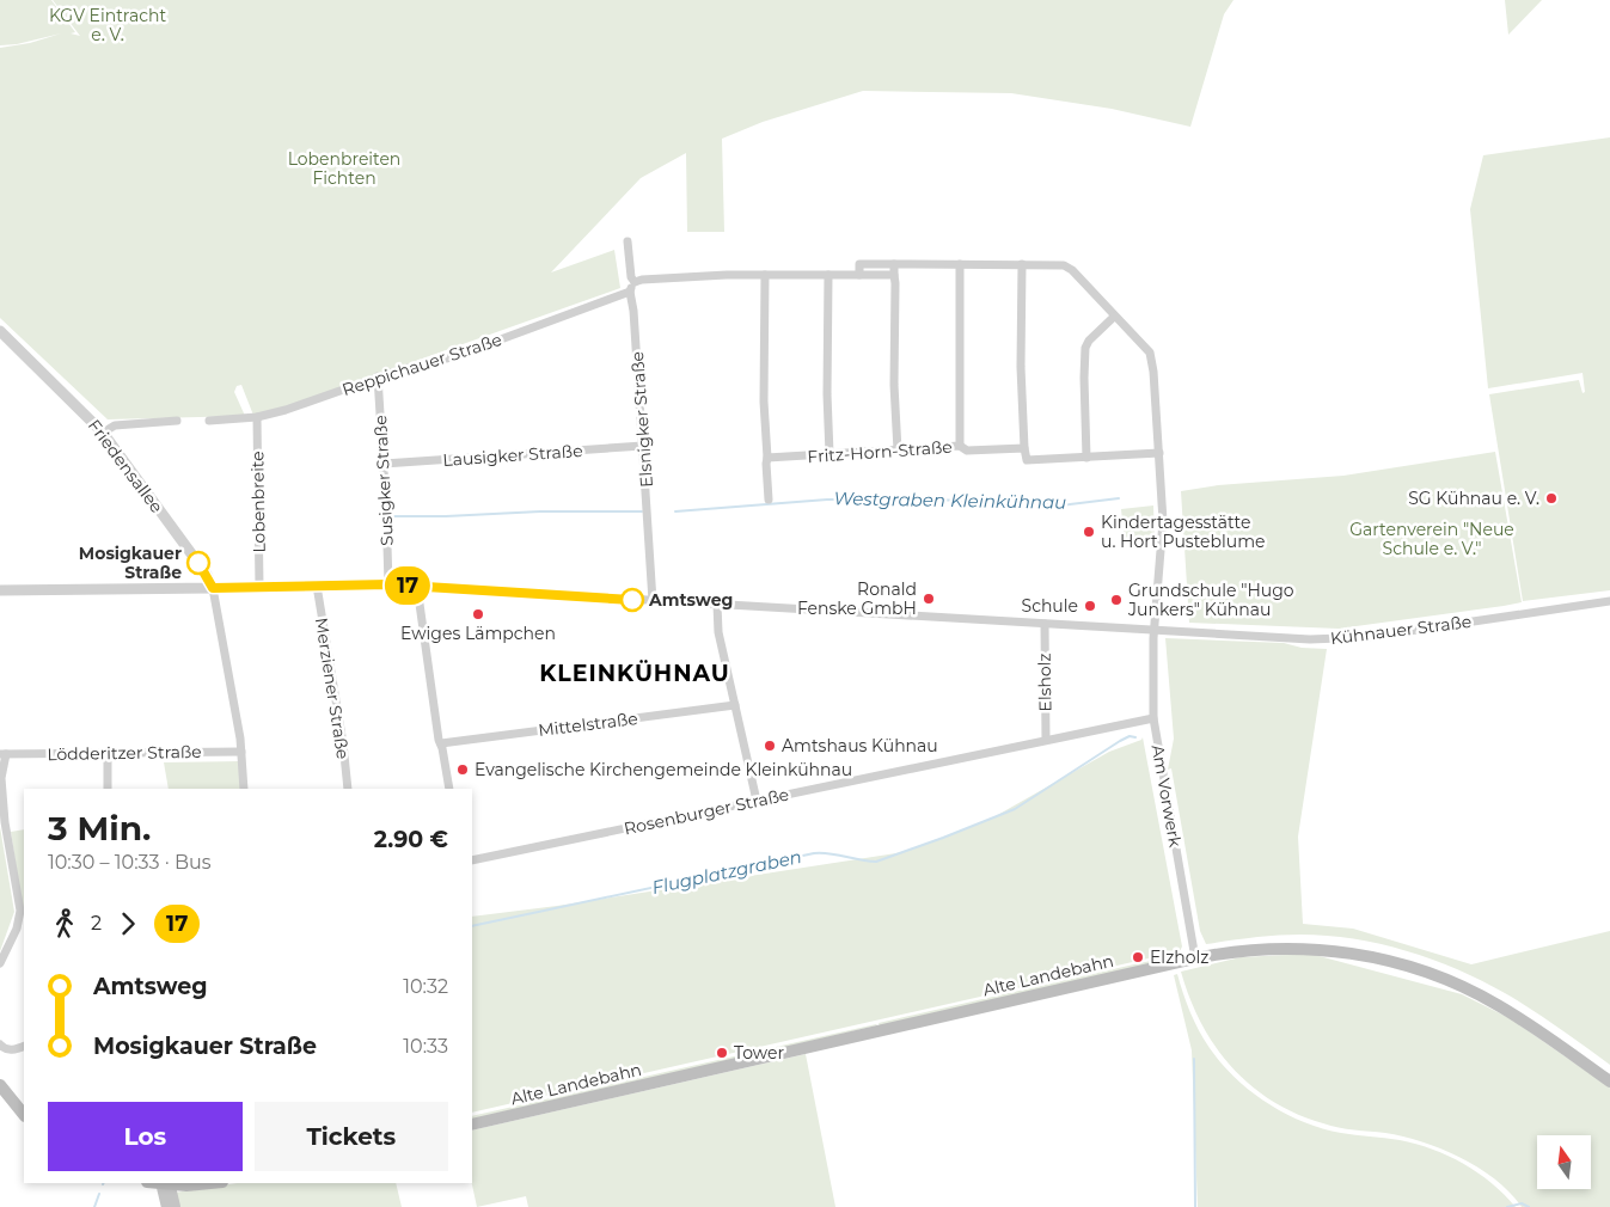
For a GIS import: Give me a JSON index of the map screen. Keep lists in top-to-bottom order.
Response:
{
  "streets": {
    "main road": ["Alte Landebahn"],
    "street": [
      "Reppichauer Straße",
      "Elsnigker Straße",
      "Fritz-Horn-Straße",
      "Lausigker Straße",
      "Friedensallee",
      "Susigker Straße",
      "Lobenbreite",
      "Kühnauer Straße",
      "Elsholz",
      "Merziener Straße",
      "Mittelstraße",
      "Lödderitzer Straße",
      "Am Vorwerk",
      "Rosenburger Straße"
    ]
  },
  "crossings": [
    ["Reppichauer Straße", "Elsnigker Straße"],
    ["Reppichauer Straße", "Susigker Straße"],
    ["Reppichauer Straße", "Lobenbreite"],
    ["Elsnigker Straße", "Lausigker Straße"],
    ["Elsnigker Straße", "Kühnauer Straße"],
    ["Lausigker Straße", "Susigker Straße"],
    ["Friedensallee", "Kühnauer Straße"],
    ["Susigker Straße", "Kühnauer Straße"],
    ["Lobenbreite", "Kühnauer Straße"],
    ["Kühnauer Straße", "Elsholz"],
    ["Kühnauer Straße", "Merziener Straße"],
    ["Kühnauer Straße", "Am Vorwerk"],
    ["Elsholz", "Rosenburger Straße"],
    ["Am Vorwerk", "Rosenburger Straße"],
    ["Am Vorwerk", "Alte Landebahn"]
  ],
  "districts": ["KLEINKÜHNAU"],
  "water": ["Westgraben Kleinkühnau", "Flugplatzgraben"],
  "parks": ["KGV Eintracht e. V.", "Lobenbreiten Fichten", "Gartenverein \"Neue Schule e. V.\""],
  "places": [
    "SG Kühnau e. V.",
    "Kindertagesstätte u. Hort Pusteblume",
    "Mosigkauer Straße",
    "Ronald Fenske GmbH",
    "Amtsweg",
    "Grundschule \"Hugo Junkers\" Kühnau",
    "Schule",
    "Ewiges Lämpchen",
    "Amtshaus Kühnau",
    "Evangelische Kirchengemeinde Kleinkühnau",
    "Elzholz",
    "Tower"
  ],
  "lines": ["bus line 17"],
  "north": "top",
  "page": {
    "on_map": "17",
    "heading": ["3 Min.", "10:30 – 10:33 · Bus", "2.90 €"],
    "legs": ["2", "17"],
    "list": [
      {
        "name": "Amtsweg",
        "value": "10:32"
      },
      {
        "name": "Mosigkauer Straße",
        "value": "10:33"
      }
    ],
    "buttons": ["Los", "Tickets"]
  }
}
